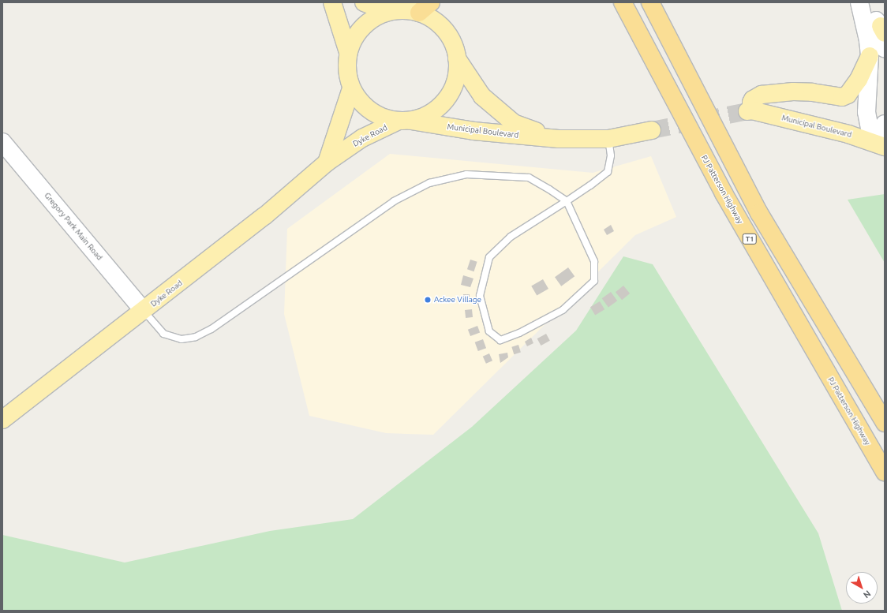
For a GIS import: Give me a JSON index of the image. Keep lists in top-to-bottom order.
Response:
{
  "streets": {
    "highway": ["PJ Patterson Highway", "T1"],
    "main road": ["Municipal Boulevard", "Dyke Road"],
    "street": ["Gregory Park Main Road"]
  },
  "crossings": [
    ["Municipal Boulevard", "Dyke Road"],
    ["Dyke Road", "Gregory Park Main Road"]
  ],
  "places": ["Ackee Village"],
  "north": "bottom right"
}
